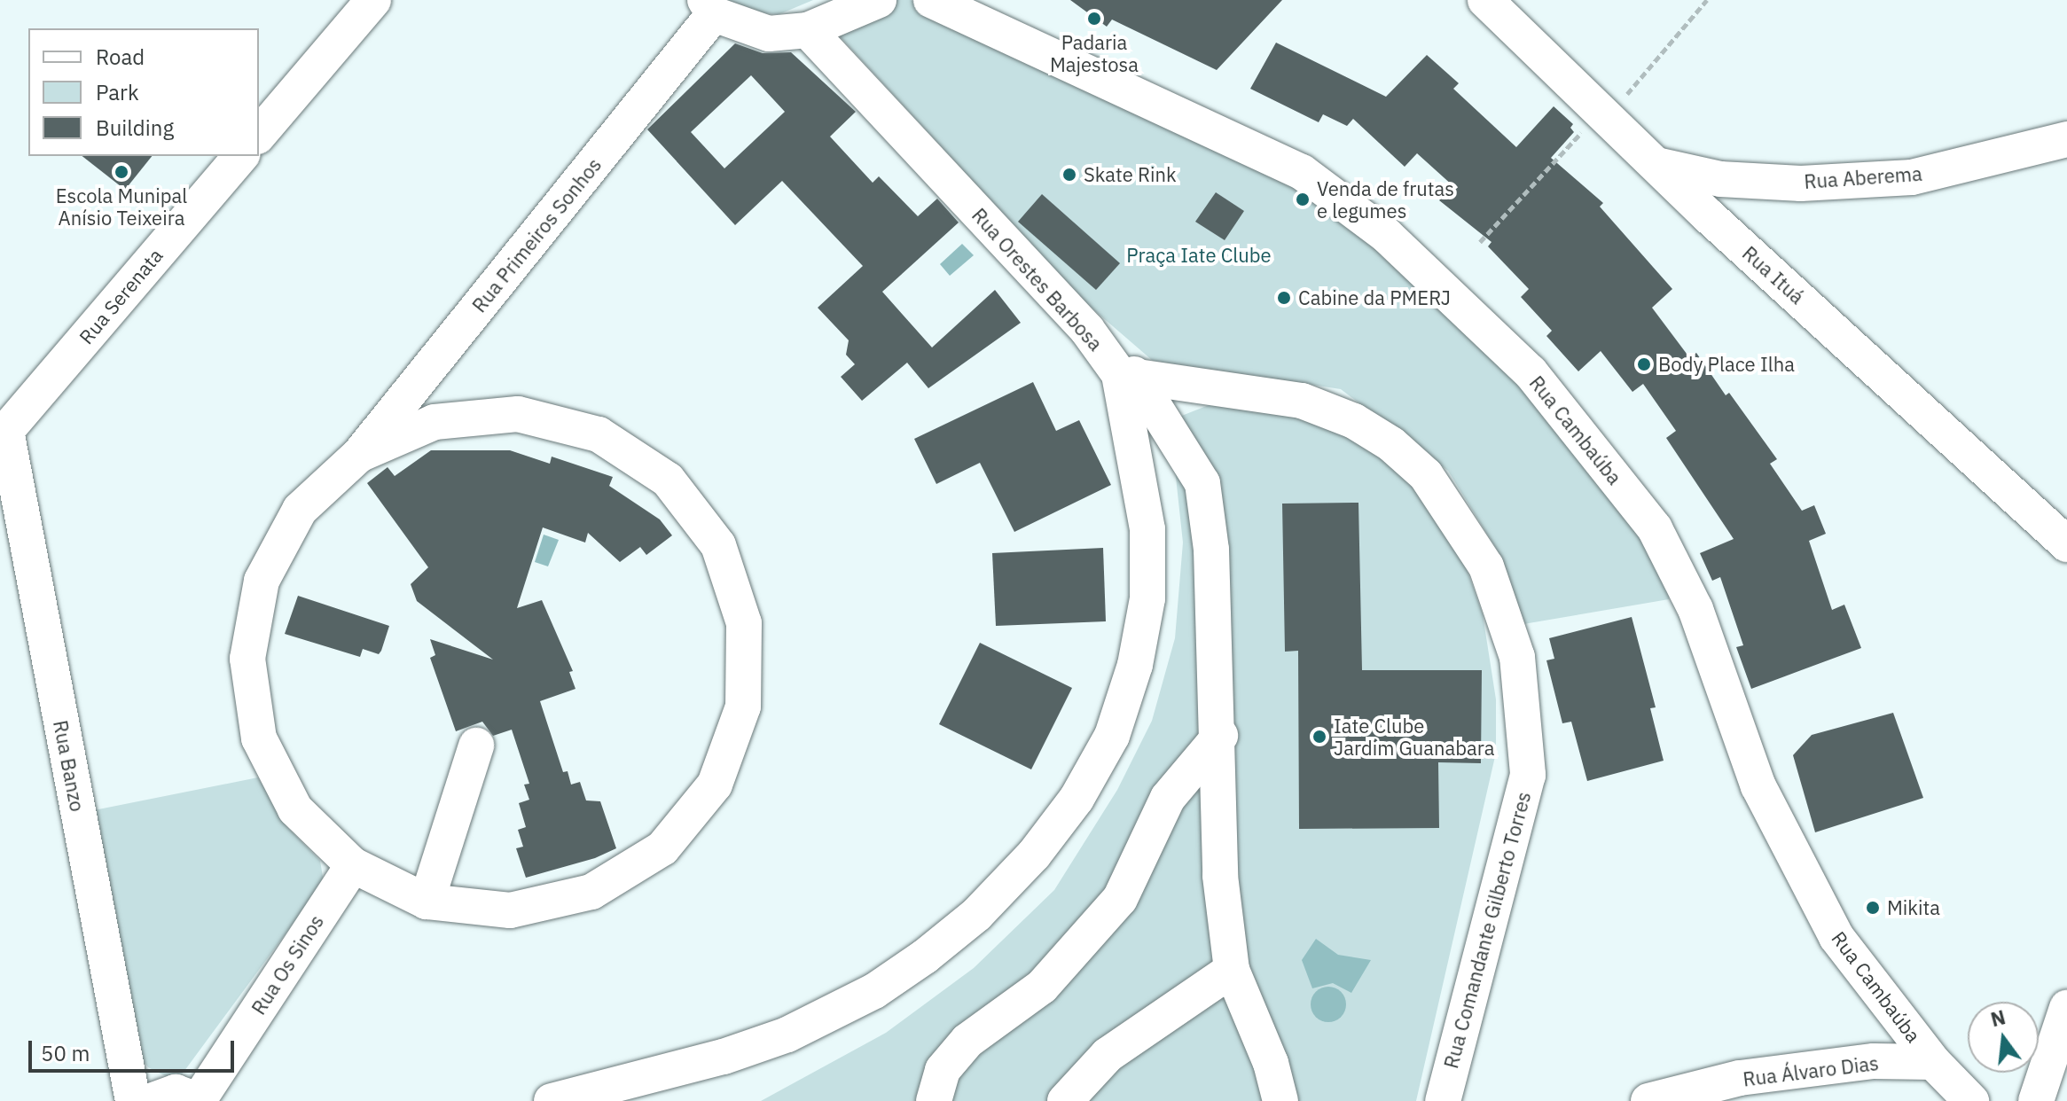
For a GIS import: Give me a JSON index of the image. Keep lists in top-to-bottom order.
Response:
{
  "streets": {
    "street": [
      "Rua Aberema",
      "Rua Primeiros Sonhos",
      "Rua Ituá",
      "Rua Orestes Barbosa",
      "Rua Serenata",
      "Rua Cambaúba",
      "Rua Banzo",
      "Rua Comandante Gilberto Torres",
      "Rua Os Sinos",
      "Rua Álvaro Dias"
    ]
  },
  "crossings": [
    ["Rua Aberema", "Rua Ituá"],
    ["Rua Primeiros Sonhos", "Rua Os Sinos"],
    ["Rua Orestes Barbosa", "Rua Comandante Gilberto Torres"],
    ["Rua Serenata", "Rua Banzo"],
    ["Rua Cambaúba", "Rua Álvaro Dias"]
  ],
  "parks": ["Praça Iate Clube"],
  "places": [
    "Padaria Majestosa",
    "Escola Munipal Anísio Teixeira",
    "Skate Rink",
    "Venda de frutas e legumes",
    "Cabine da PMERJ",
    "Body Place Ilha",
    "Iate Clube Jardim Guanabara",
    "Mikita"
  ],
  "legend": ["Road", "Park", "Building"],
  "scale_bar": "50 m",
  "north": "top"
}
